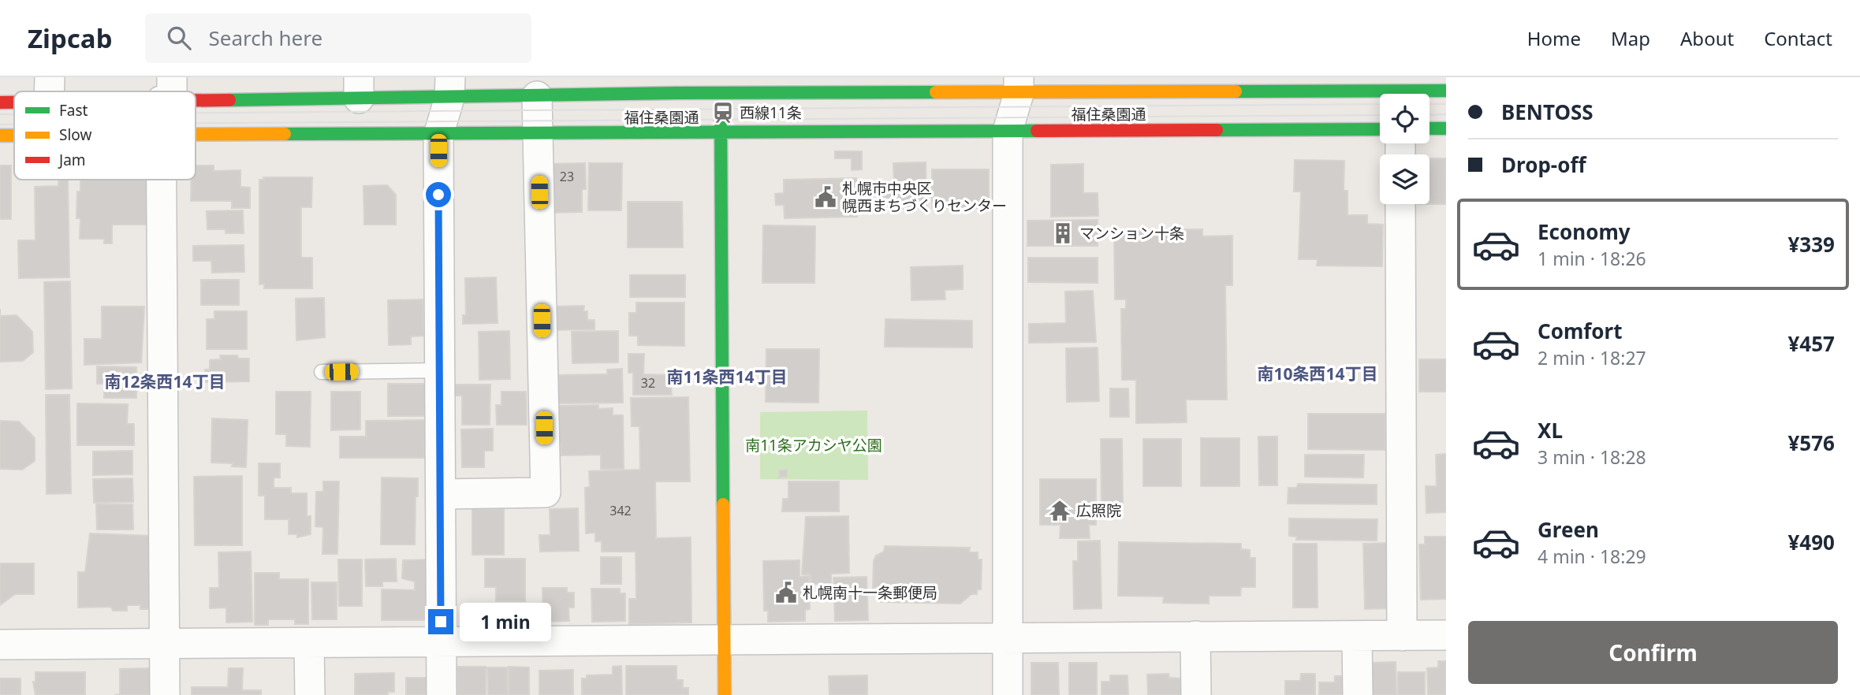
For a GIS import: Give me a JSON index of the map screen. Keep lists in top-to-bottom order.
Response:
{
  "streets": {
    "street": ["福住桑園通"]
  },
  "districts": ["南10条西14丁目", "南11条西14丁目", "南12条西14丁目"],
  "parks": ["南11条アカシヤ公園"],
  "places": {
    "station": ["西線11条"],
    "public building": ["札幌市中央区 幌西まちづくりセンター", "札幌南十一条郵便局"],
    "building": ["マンション十条"],
    "temple": ["広照院"]
  },
  "house_numbers": ["23", "32", "342"],
  "legend": ["Fast", "Slow", "Jam"],
  "page": {
    "header": "Zipcab",
    "search": "Search here",
    "nav": [
      "Home",
      "Map",
      "About",
      "Contact"
    ],
    "banner": ["BENTOSS", "Drop-off"],
    "list": [
      {
        "name": "Economy",
        "note": "1 min · 18:26",
        "value": "¥339"
      },
      {
        "name": "Comfort",
        "note": "2 min · 18:27",
        "value": "¥457"
      },
      {
        "name": "XL",
        "note": "3 min · 18:28",
        "value": "¥576"
      },
      {
        "name": "Green",
        "note": "4 min · 18:29",
        "value": "¥490"
      }
    ],
    "bubble": "1 min",
    "buttons": "Confirm"
  }
}
